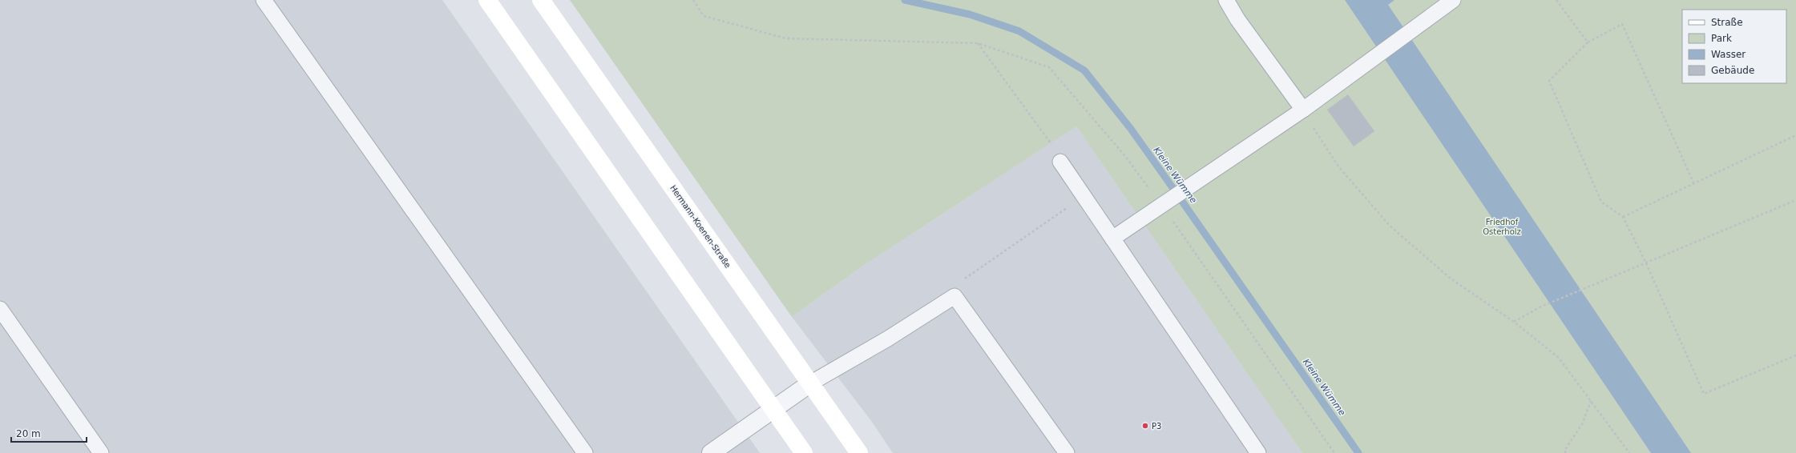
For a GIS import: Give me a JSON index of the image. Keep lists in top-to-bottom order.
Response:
{
  "streets": {
    "main road": ["Hermann-Koenen-Straße"]
  },
  "water": ["Kleine Wümme"],
  "parks": ["Friedhof Osterholz"],
  "places": ["P3"],
  "legend": [
    "Straße",
    "Park",
    "Wasser",
    "Gebäude"
  ],
  "scale_bar": "20 m"
}
